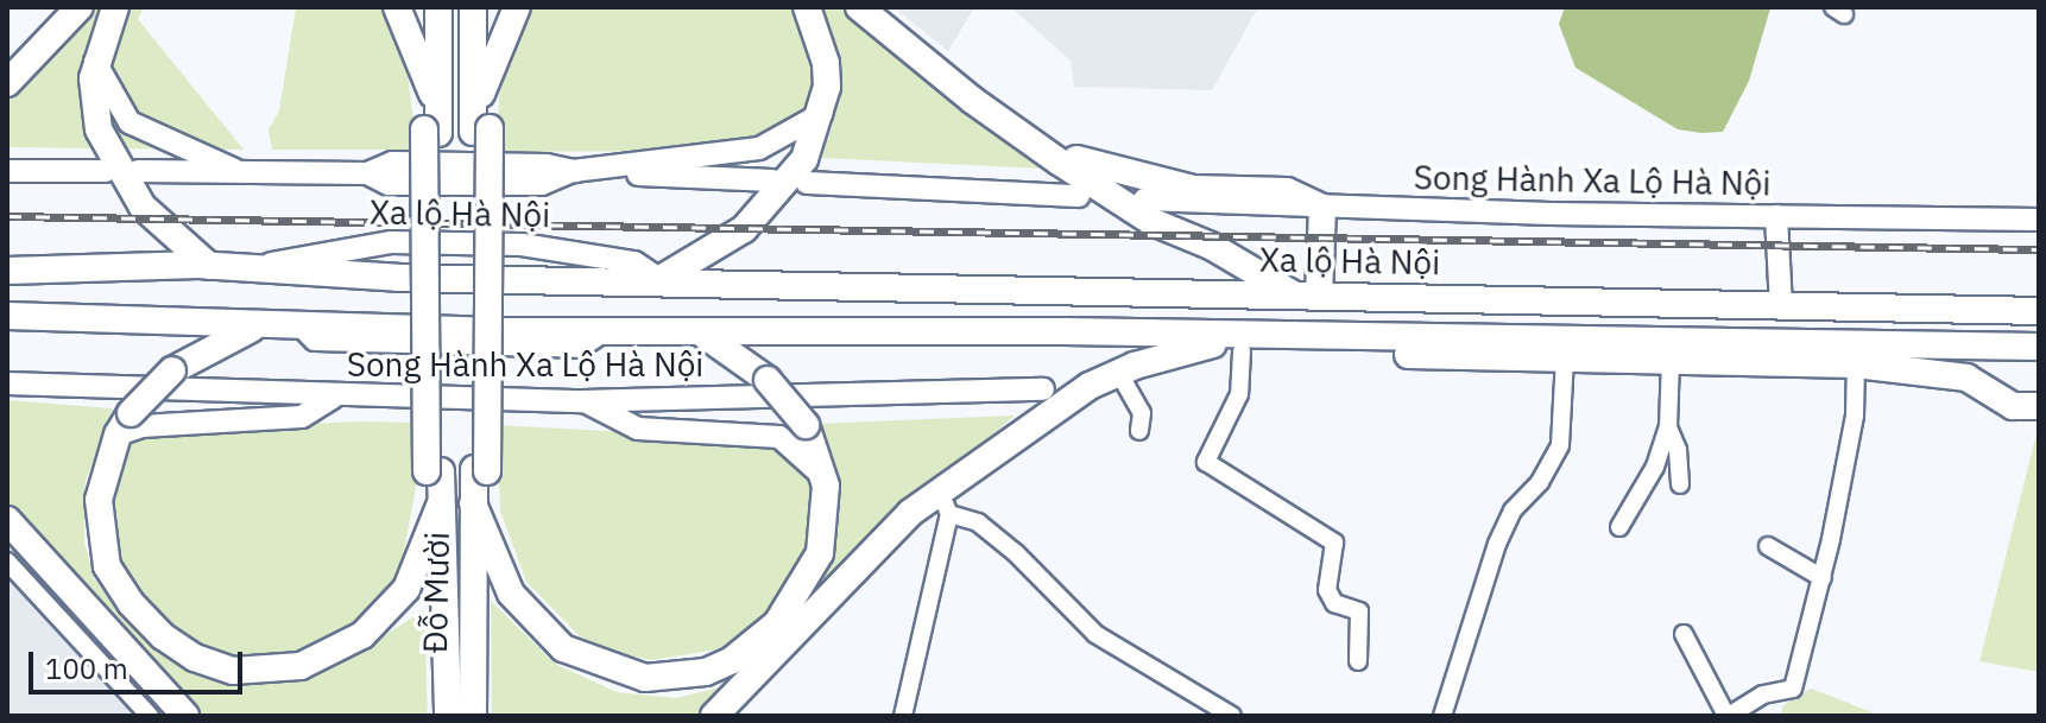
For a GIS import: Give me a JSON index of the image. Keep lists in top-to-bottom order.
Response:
{
  "streets": {
    "highway": ["Xa lộ Hà Nội", "Đỗ Mười"],
    "main road": ["Song Hành Xa Lộ Hà Nội"]
  },
  "scale_bar": "100 m"
}
